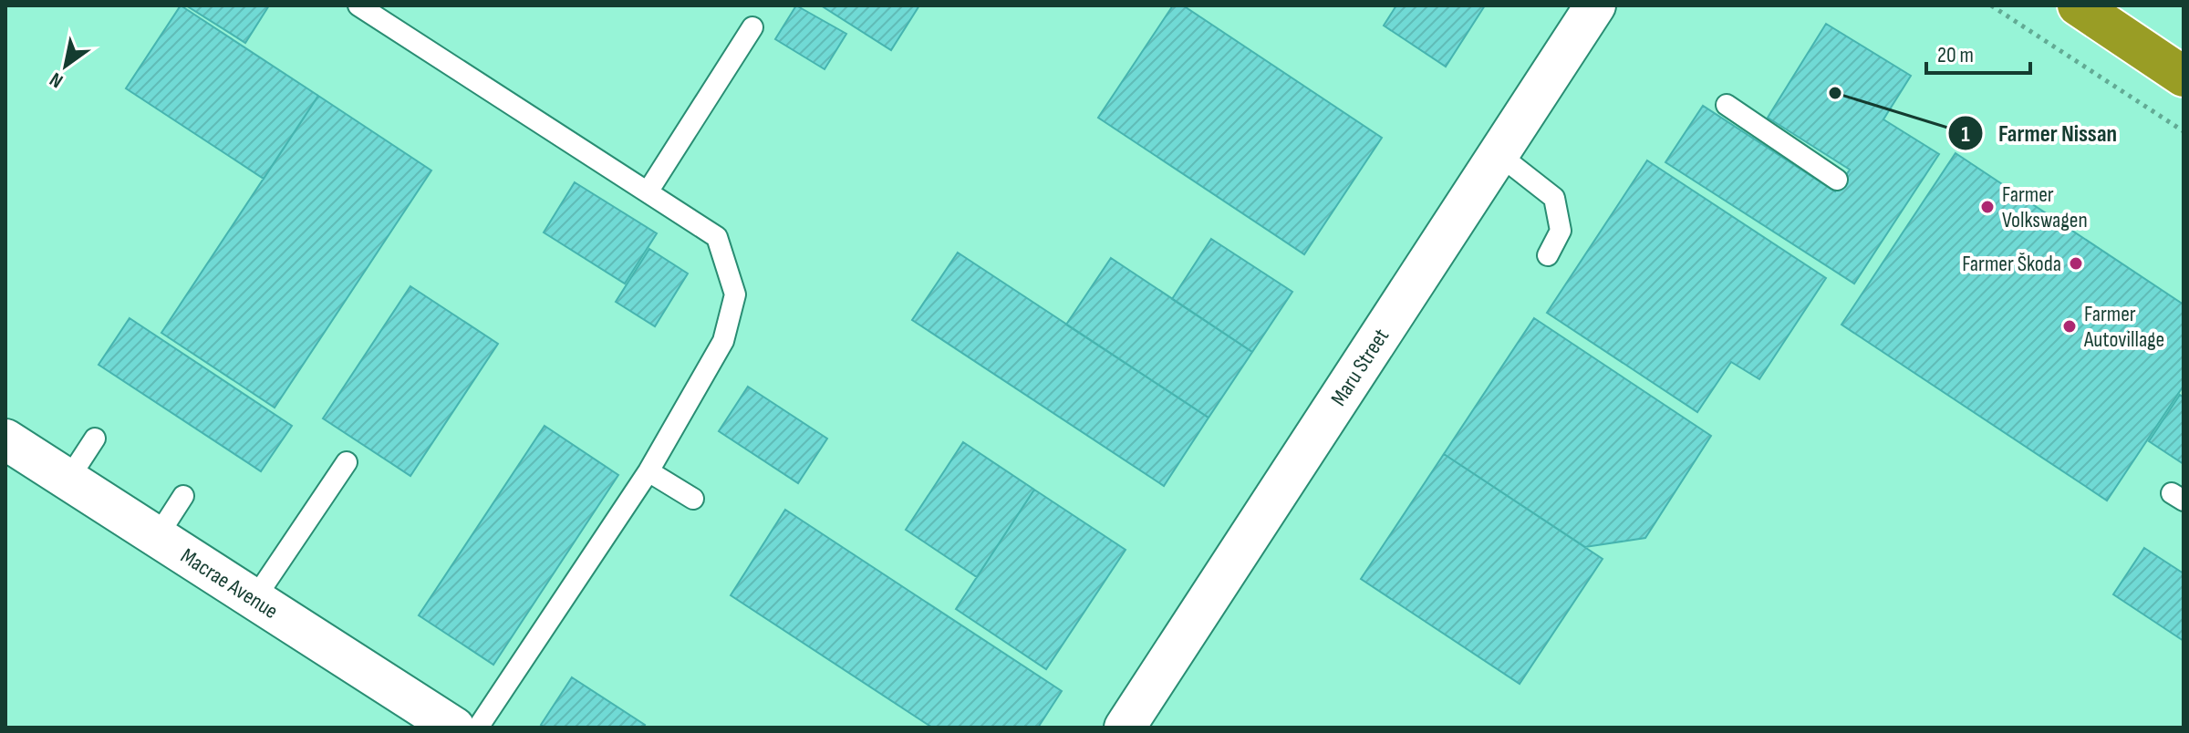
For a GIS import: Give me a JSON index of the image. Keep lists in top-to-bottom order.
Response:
{
  "streets": {
    "street": ["Maru Street", "Macrae Avenue"]
  },
  "places": [
    "Farmer Nissan",
    "Farmer Volkswagen",
    "Farmer Škoda",
    "Farmer Autovillage"
  ],
  "scale_bar": "20 m",
  "north": "bottom left"
}
